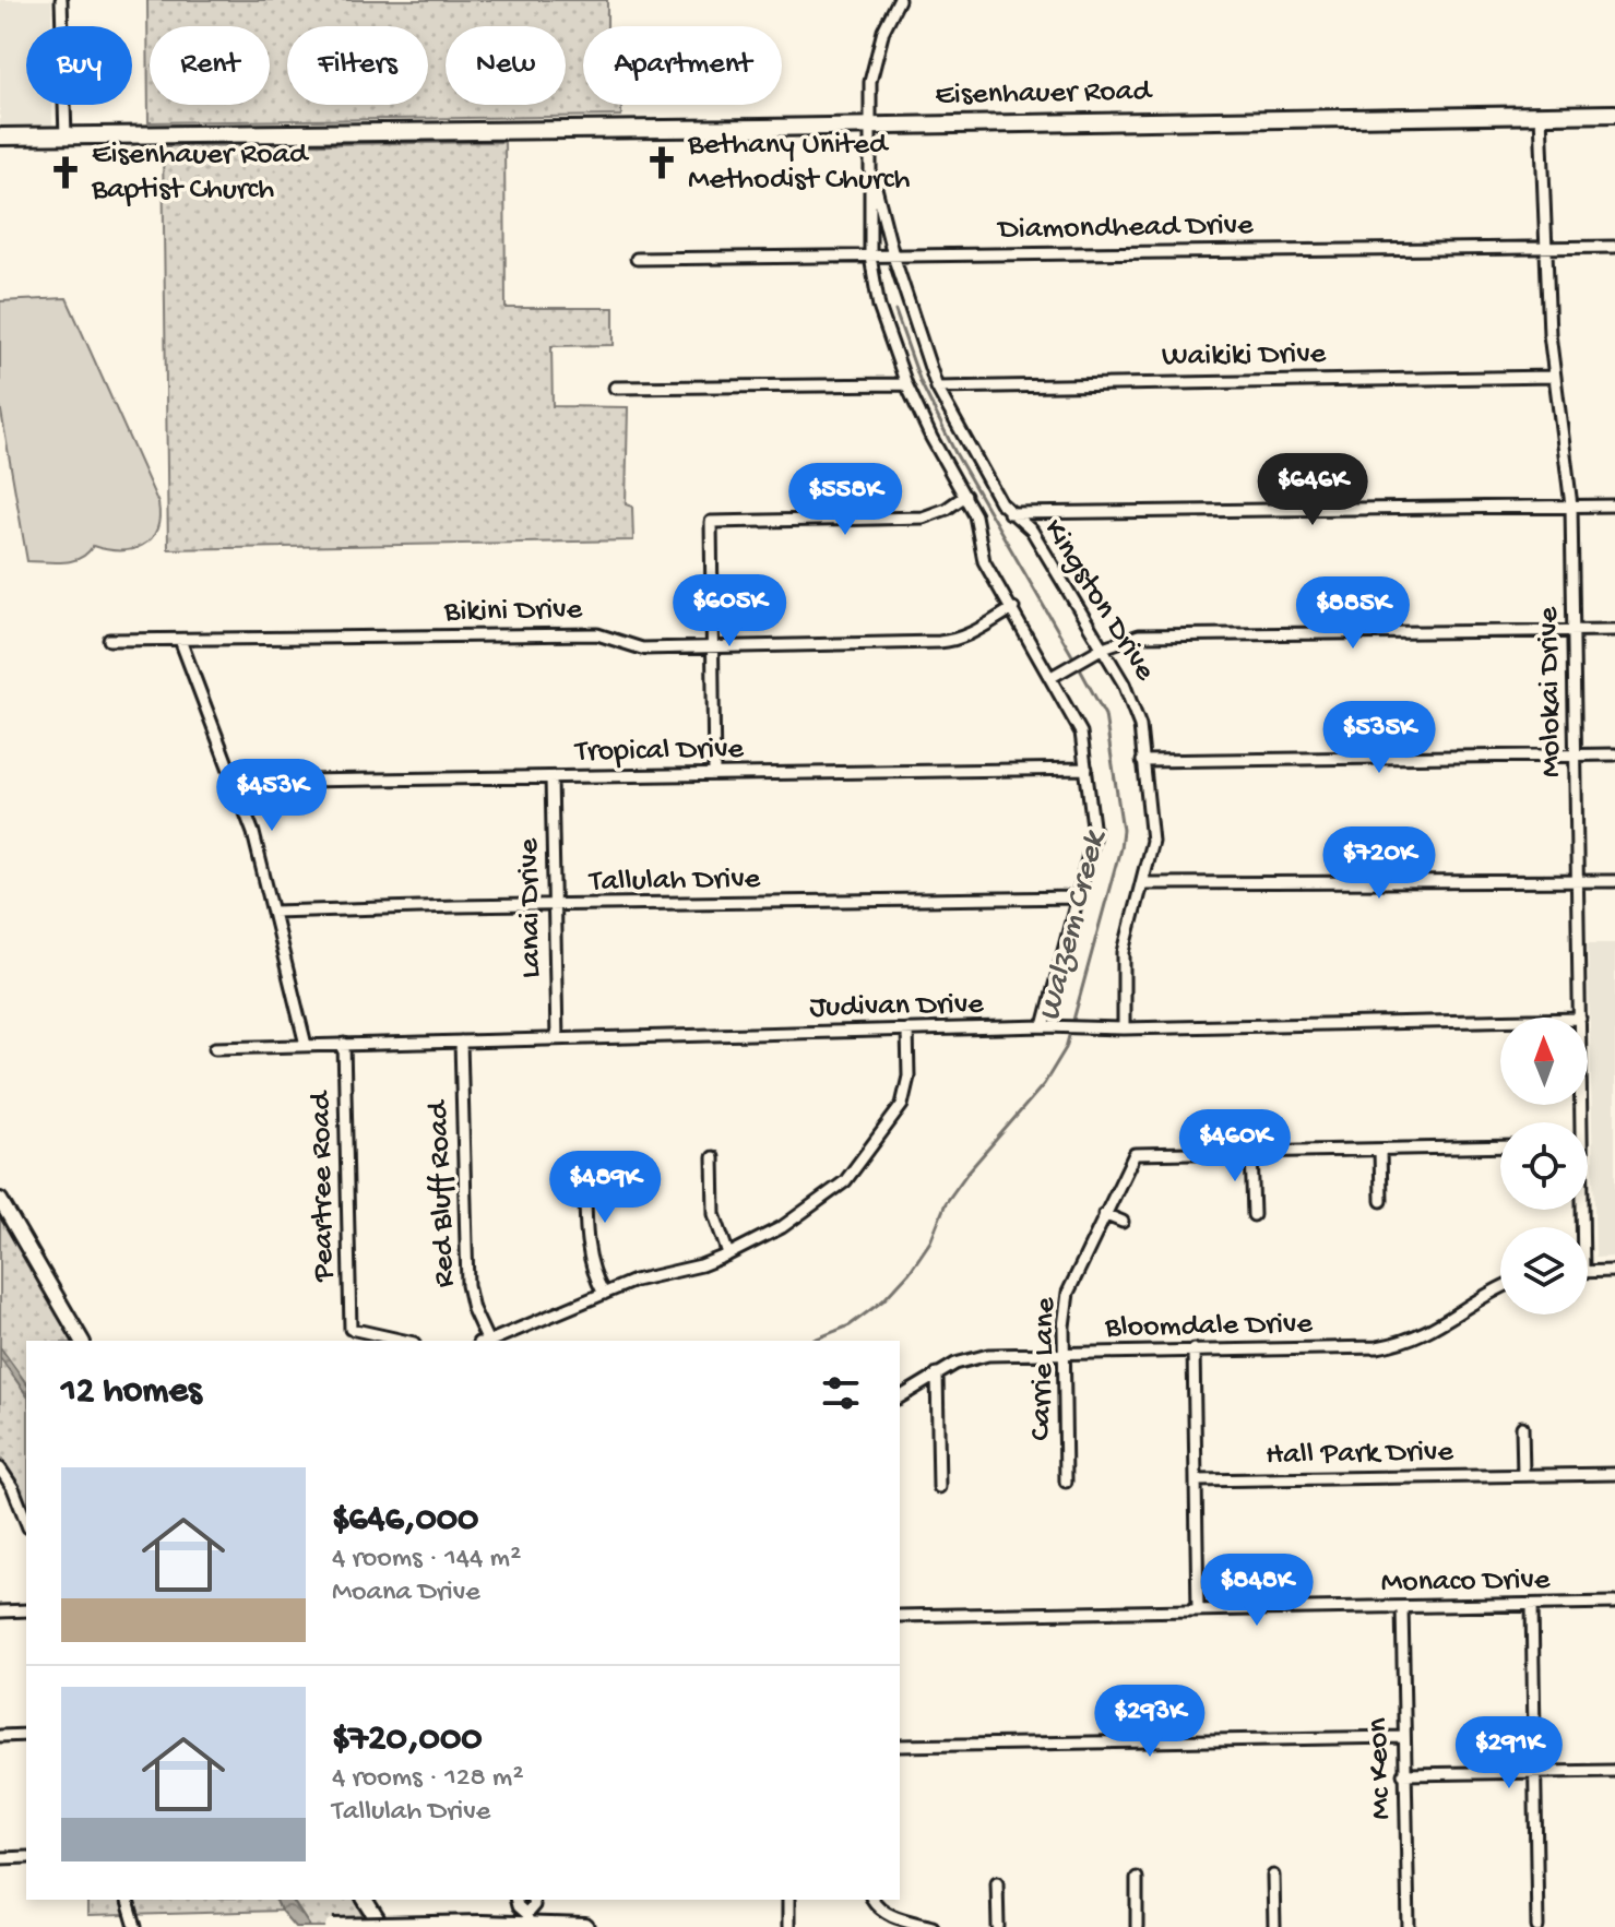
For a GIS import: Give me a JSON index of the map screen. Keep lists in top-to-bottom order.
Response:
{
  "streets": {
    "main road": ["Eisenhauer Road"],
    "street": [
      "Diamondhead Drive",
      "Waikiki Drive",
      "Kingston Drive",
      "Bikini Drive",
      "Molokai Drive",
      "Tropical Drive",
      "Tallulah Drive",
      "Lanai Drive",
      "Judivan Drive",
      "Peartree Road",
      "Red Bluff Road",
      "Bloomdale Drive",
      "Carrie Lane",
      "Hall Park Drive",
      "Monaco Drive",
      "Mc Keon"
    ]
  },
  "crossings": [
    ["Eisenhauer Road", "Kingston Drive"],
    ["Eisenhauer Road", "Molokai Drive"],
    ["Diamondhead Drive", "Kingston Drive"],
    ["Diamondhead Drive", "Molokai Drive"],
    ["Waikiki Drive", "Kingston Drive"],
    ["Waikiki Drive", "Molokai Drive"],
    ["Kingston Drive", "Bikini Drive"],
    ["Kingston Drive", "Tropical Drive"],
    ["Kingston Drive", "Tallulah Drive"],
    ["Kingston Drive", "Judivan Drive"],
    ["Tropical Drive", "Lanai Drive"],
    ["Tallulah Drive", "Lanai Drive"],
    ["Lanai Drive", "Judivan Drive"],
    ["Judivan Drive", "Peartree Road"],
    ["Judivan Drive", "Red Bluff Road"],
    ["Bloomdale Drive", "Carrie Lane"],
    ["Monaco Drive", "Mc Keon"]
  ],
  "water": ["Walzem Creek"],
  "places": {
    "church": ["Bethany United Methodist Church", "Eisenhauer Road Baptist Church"]
  },
  "north": "top",
  "page": {
    "chip": [
      "Buy",
      "Rent",
      "Filters",
      "New",
      "Apartment"
    ],
    "price": [
      "$646K",
      "$558K",
      "$605K",
      "$885K",
      "$535K",
      "$453K",
      "$720K",
      "$460K",
      "$489K",
      "$848K",
      "$293K",
      "$291K"
    ],
    "heading": "12 homes",
    "list": [
      {
        "name": "$646,000",
        "note": "4 rooms · 144 m² · Moana Drive"
      },
      {
        "name": "$720,000",
        "note": "4 rooms · 128 m² · Tallulah Drive"
      }
    ]
  }
}
